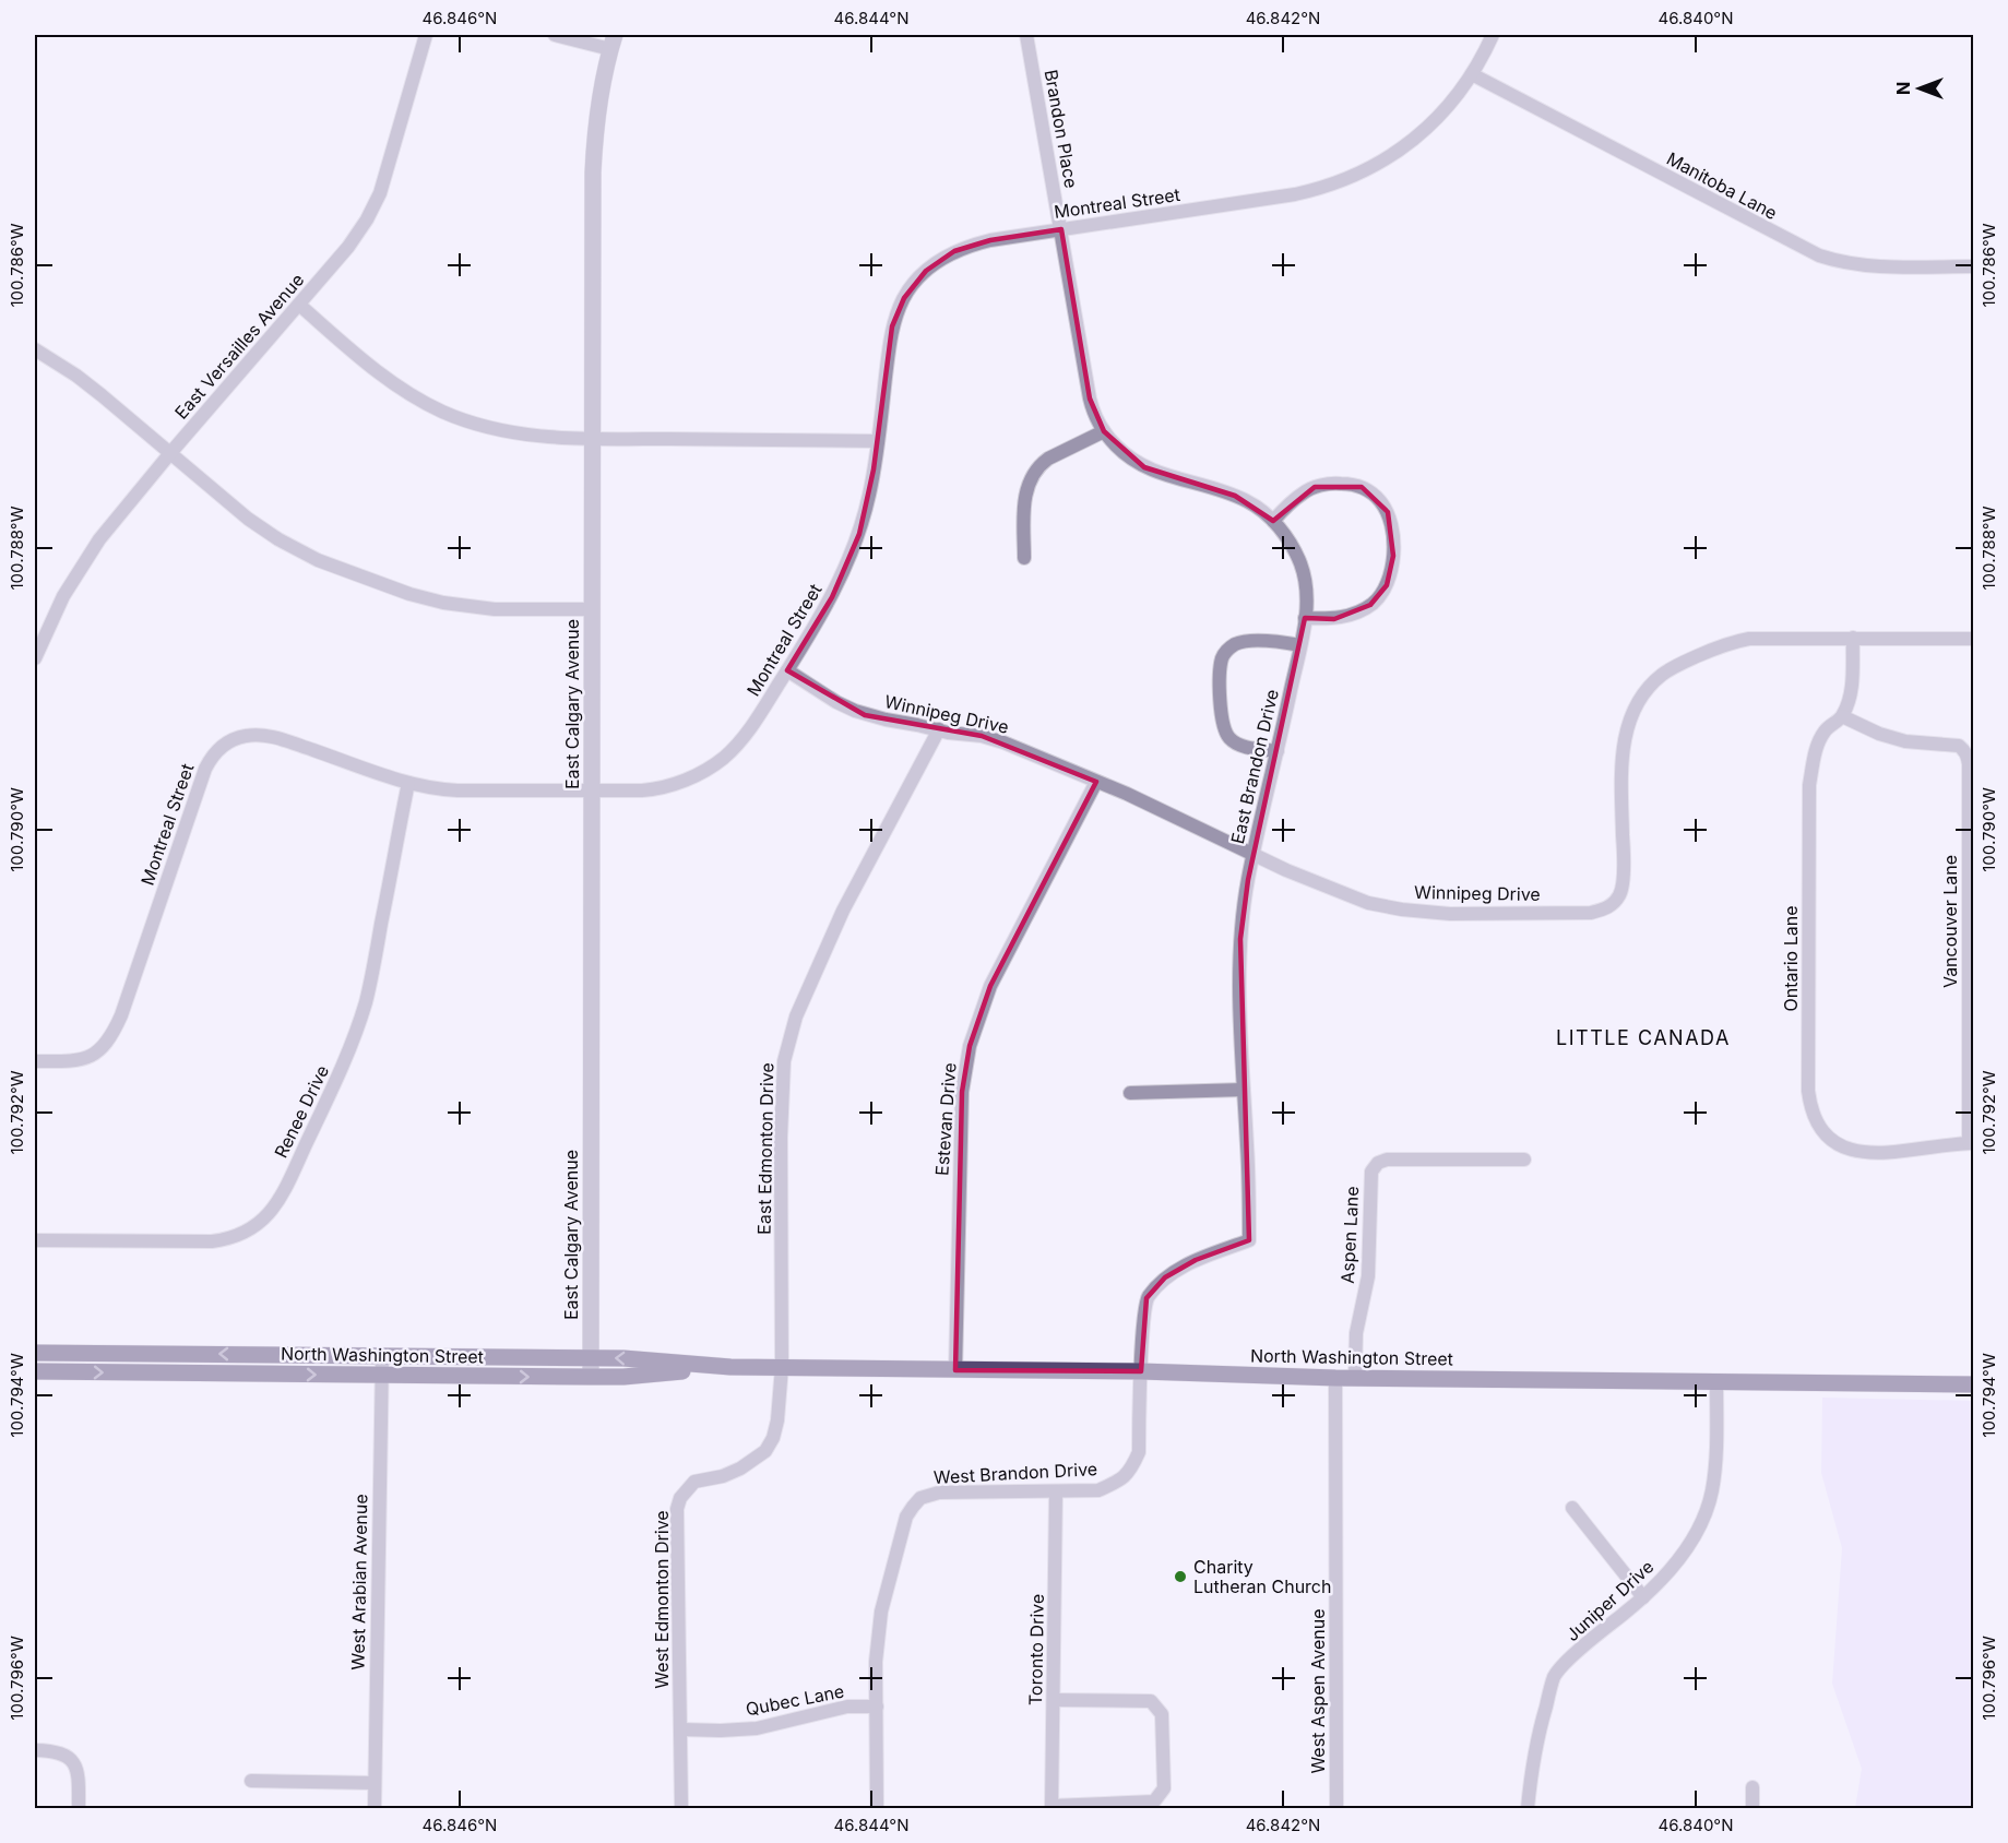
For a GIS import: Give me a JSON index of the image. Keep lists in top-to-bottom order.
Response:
{
  "streets": {
    "main road": ["North Washington Street"],
    "street": [
      "Brandon Place",
      "Manitoba Lane",
      "Montreal Street",
      "East Versailles Avenue",
      "East Calgary Avenue",
      "Winnipeg Drive",
      "East Brandon Drive",
      "Vancouver Lane",
      "Ontario Lane",
      "Renee Drive",
      "Estevan Drive",
      "East Edmonton Drive",
      "Aspen Lane",
      "West Brandon Drive",
      "West Arabian Avenue",
      "West Edmonton Drive",
      "Juniper Drive",
      "Toronto Drive",
      "West Aspen Avenue",
      "Qubec Lane"
    ]
  },
  "crossings": [
    ["Brandon Place", "Montreal Street"],
    ["Brandon Place", "East Brandon Drive"],
    ["Manitoba Lane", "Montreal Street"],
    ["Montreal Street", "East Calgary Avenue"],
    ["Montreal Street", "Winnipeg Drive"],
    ["Montreal Street", "East Brandon Drive"],
    ["Montreal Street", "Renee Drive"],
    ["East Calgary Avenue", "North Washington Street"],
    ["Winnipeg Drive", "East Brandon Drive"],
    ["Winnipeg Drive", "Ontario Lane"],
    ["Winnipeg Drive", "Estevan Drive"],
    ["Winnipeg Drive", "East Edmonton Drive"],
    ["East Brandon Drive", "North Washington Street"],
    ["East Brandon Drive", "West Brandon Drive"],
    ["Vancouver Lane", "Ontario Lane"],
    ["Estevan Drive", "North Washington Street"],
    ["East Edmonton Drive", "North Washington Street"],
    ["East Edmonton Drive", "West Edmonton Drive"],
    ["Aspen Lane", "North Washington Street"],
    ["North Washington Street", "West Brandon Drive"],
    ["North Washington Street", "West Arabian Avenue"],
    ["North Washington Street", "West Edmonton Drive"],
    ["North Washington Street", "Juniper Drive"],
    ["North Washington Street", "West Aspen Avenue"],
    ["West Brandon Drive", "Toronto Drive"],
    ["West Brandon Drive", "Qubec Lane"],
    ["West Edmonton Drive", "Qubec Lane"]
  ],
  "districts": ["LITTLE CANADA"],
  "places": ["Charity Lutheran Church"],
  "north": "left",
  "coordinates": [
    "46.846°N",
    "46.844°N",
    "46.842°N",
    "46.840°N",
    "100.786°W",
    "100.788°W",
    "100.790°W",
    "100.792°W",
    "100.794°W",
    "100.796°W"
  ]
}
